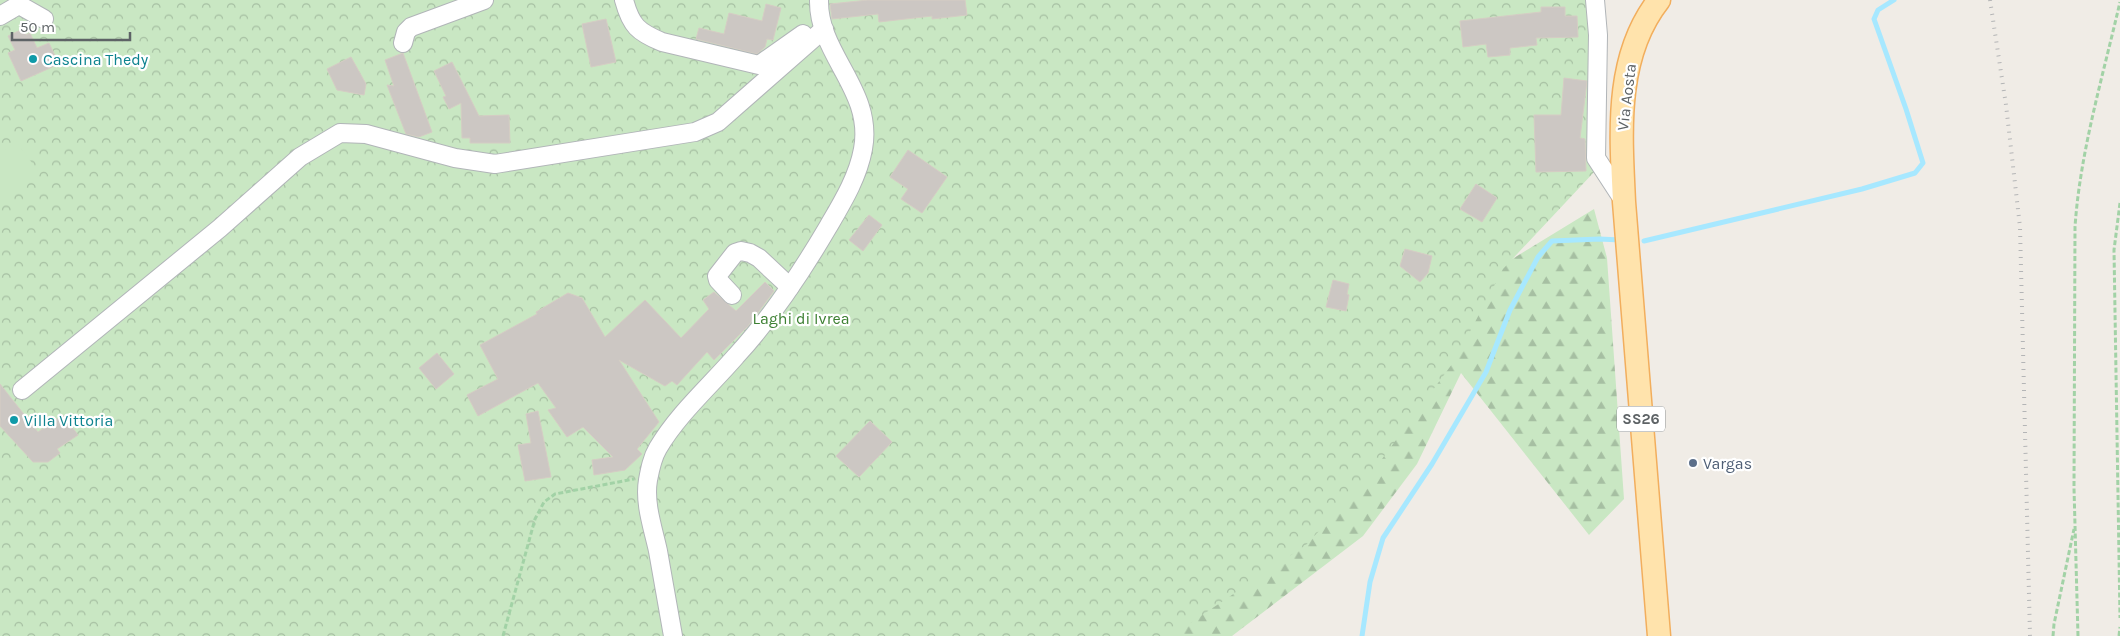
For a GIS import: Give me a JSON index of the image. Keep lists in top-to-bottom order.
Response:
{
  "streets": {
    "main road": ["Via Aosta", "SS26"]
  },
  "crossings": [
    ["Via Aosta", "SS26"]
  ],
  "parks": ["Laghi di Ivrea"],
  "places": ["Cascina Thedy", "Villa Vittoria", "Vargas"],
  "scale_bar": "50 m"
}
